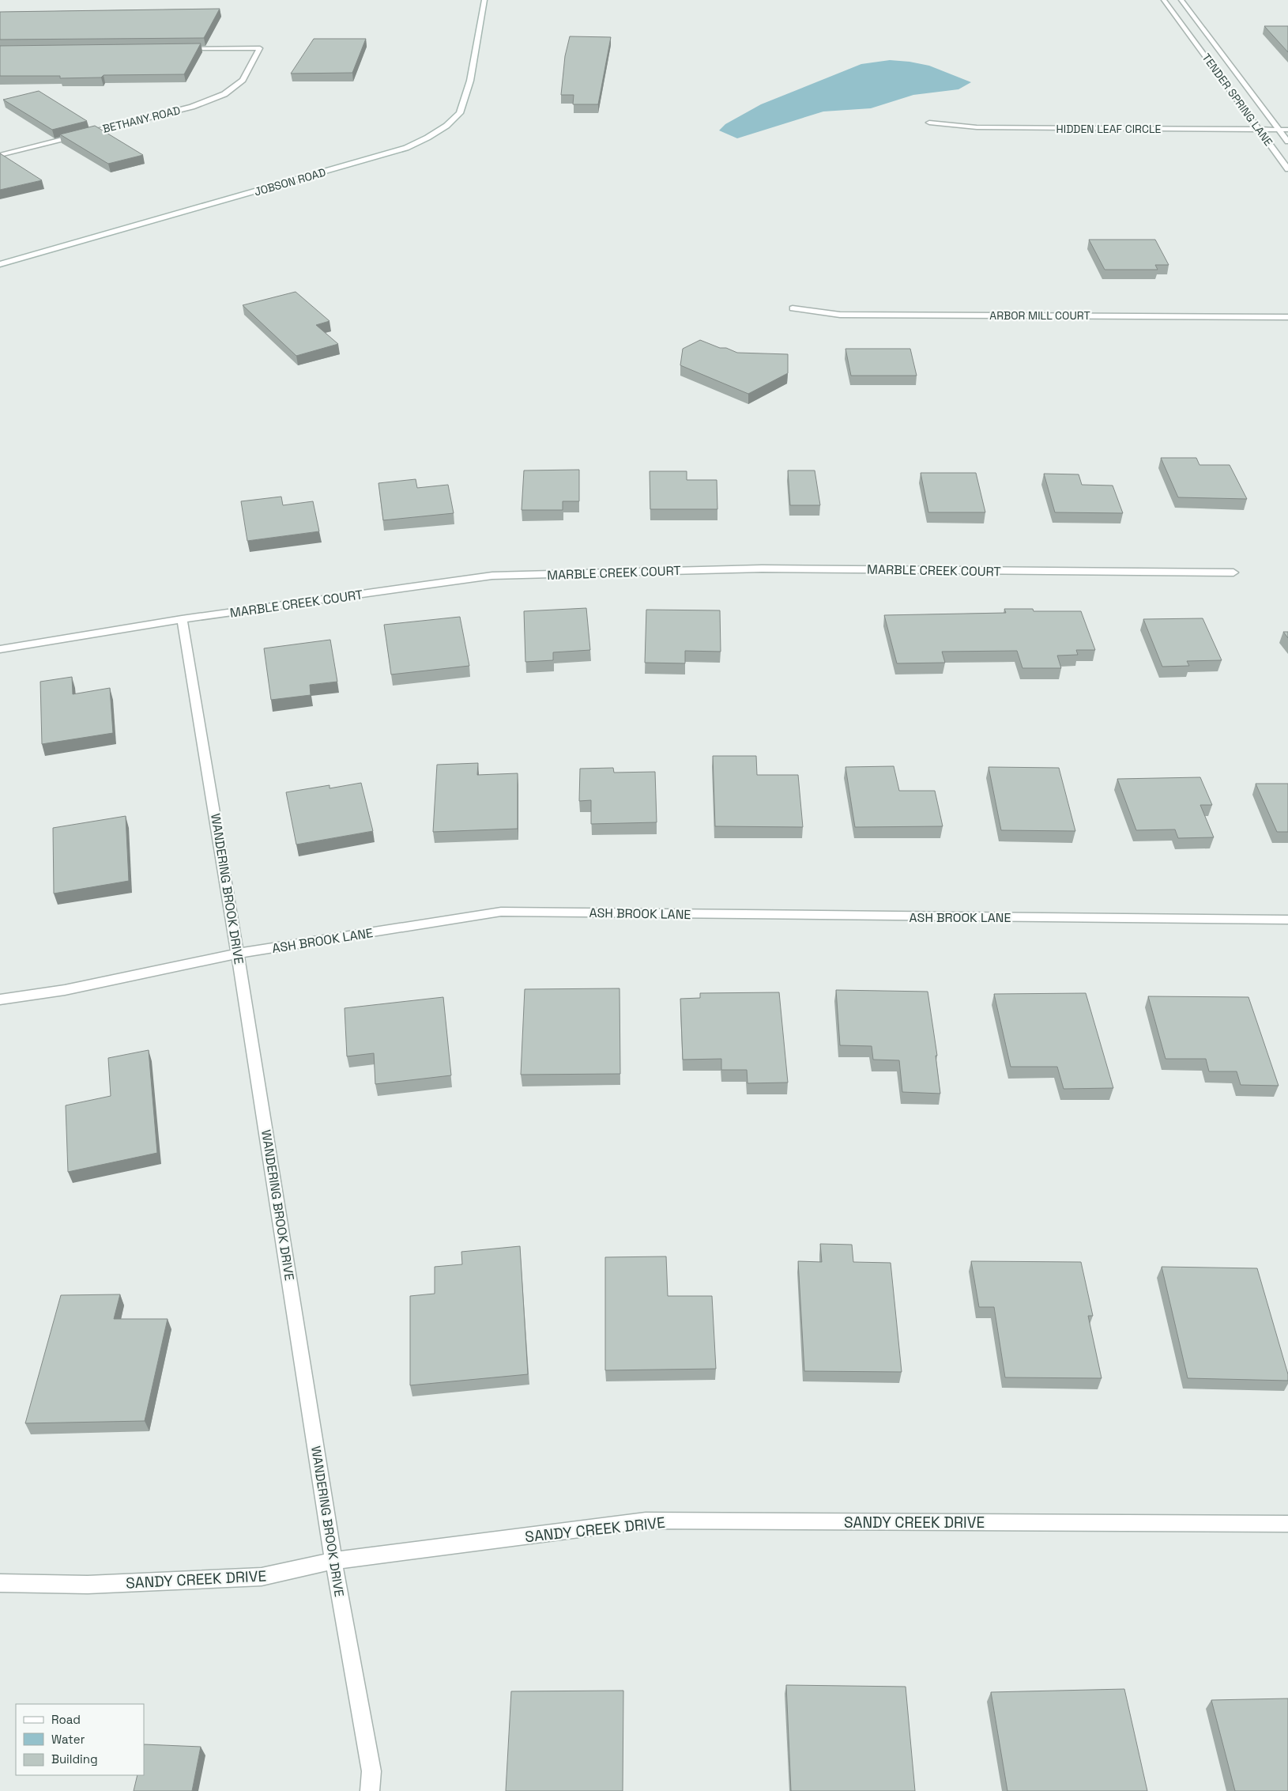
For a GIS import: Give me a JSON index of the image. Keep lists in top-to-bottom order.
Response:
{
  "streets": {
    "street": [
      "TENDER SPRING LANE",
      "BETHANY ROAD",
      "HIDDEN LEAF CIRCLE",
      "JOBSON ROAD",
      "ARBOR MILL COURT",
      "MARBLE CREEK COURT",
      "WANDERING BROOK DRIVE",
      "ASH BROOK LANE",
      "SANDY CREEK DRIVE"
    ]
  },
  "crossings": [
    ["TENDER SPRING LANE", "HIDDEN LEAF CIRCLE"],
    ["MARBLE CREEK COURT", "WANDERING BROOK DRIVE"],
    ["WANDERING BROOK DRIVE", "ASH BROOK LANE"],
    ["WANDERING BROOK DRIVE", "SANDY CREEK DRIVE"]
  ],
  "legend": ["Road", "Water", "Building"]
}
